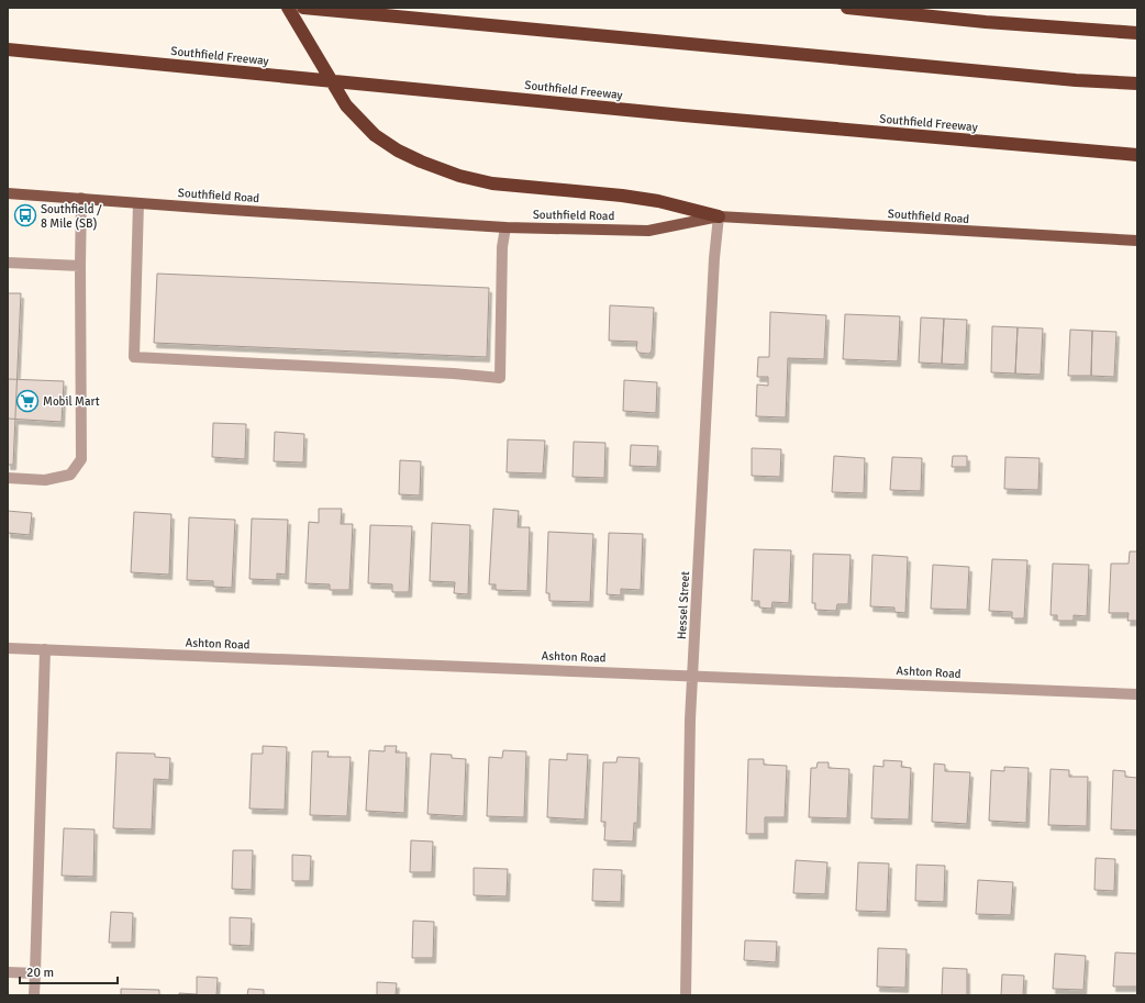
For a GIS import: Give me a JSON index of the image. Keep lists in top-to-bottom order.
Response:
{
  "streets": {
    "highway": ["Southfield Freeway"],
    "main road": ["Southfield Road"],
    "street": ["Hessel Street", "Ashton Road"]
  },
  "crossings": [
    ["Southfield Road", "Hessel Street"],
    ["Hessel Street", "Ashton Road"]
  ],
  "places": {
    "bus stop": ["Southfield / 8 Mile (SB)"],
    "supermarket": ["Mobil Mart"]
  },
  "scale_bar": "20 m"
}
